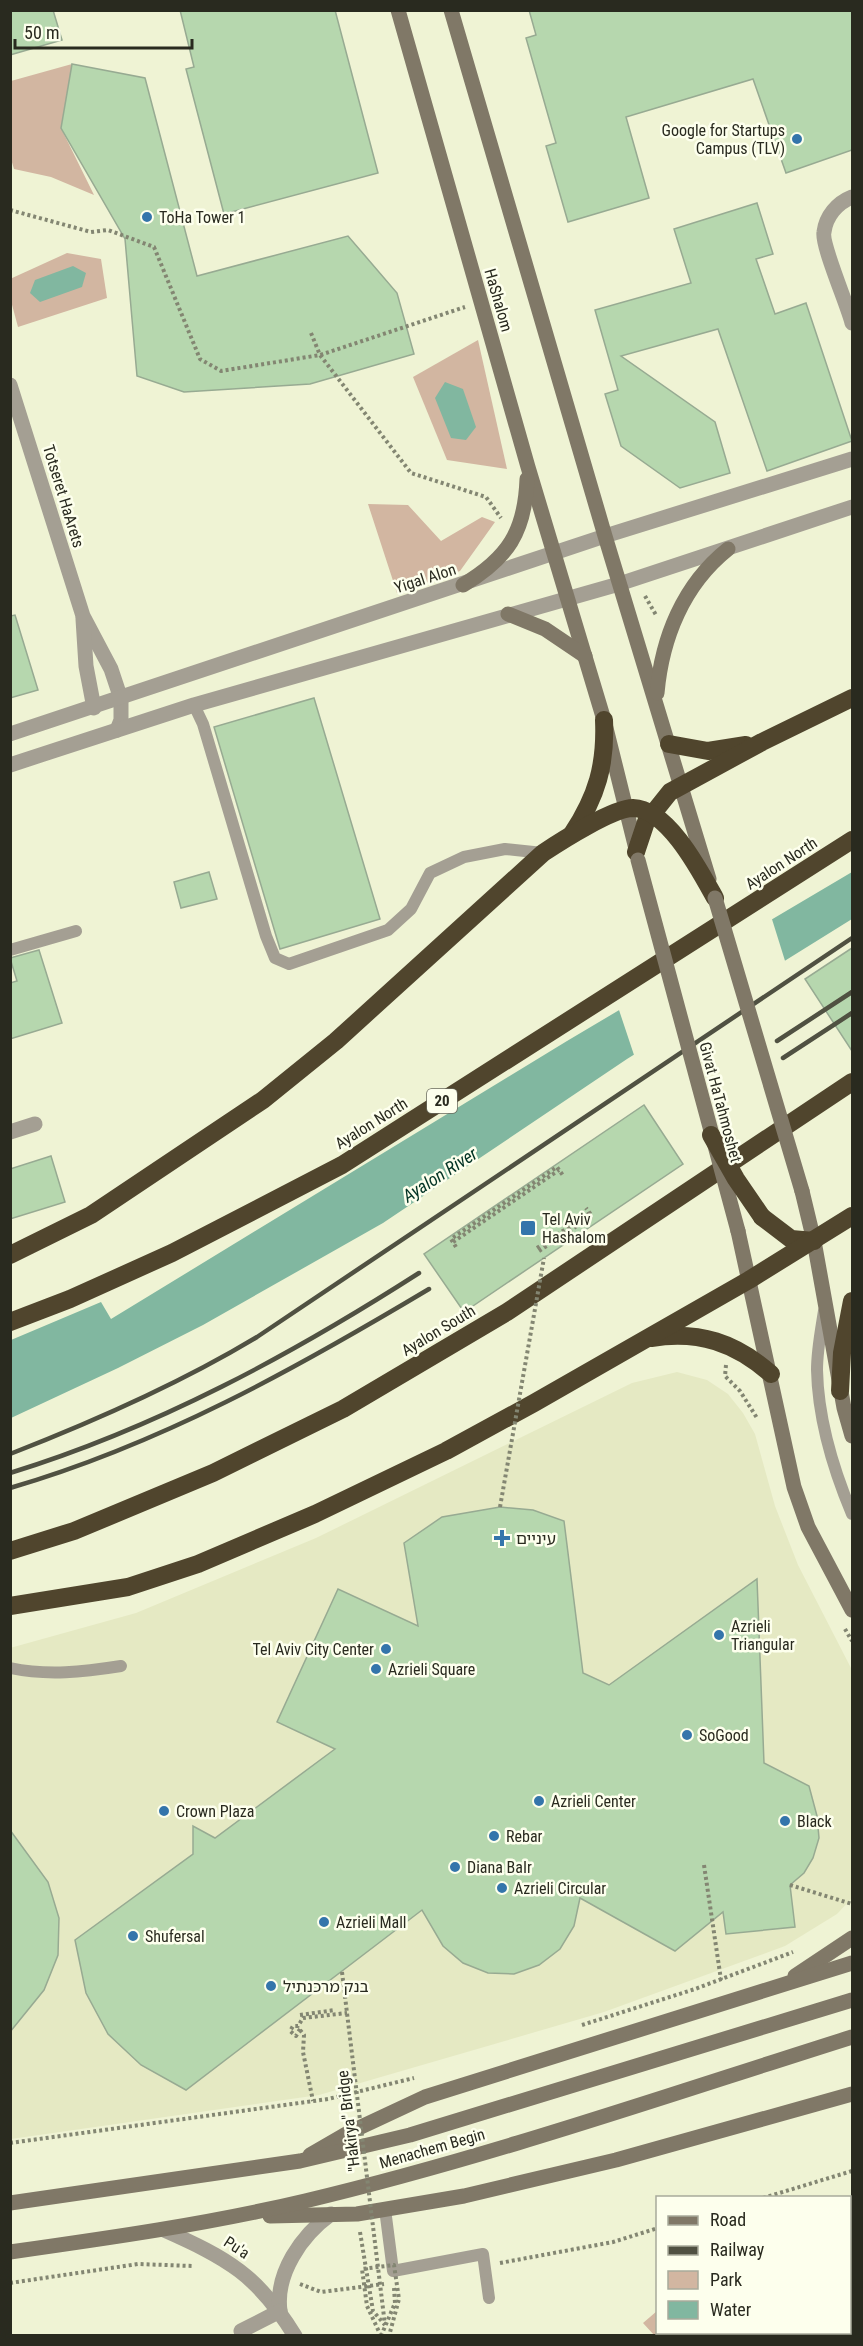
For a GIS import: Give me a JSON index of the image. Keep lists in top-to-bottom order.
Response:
{
  "streets": {
    "highway": ["Ayalon North", "20", "Ayalon South"],
    "main road": ["HaShalom", "Givat HaTahmoshet", "Menachem Begin"],
    "street": ["Totseret HaArets", "Yigal Alon", "Pu'a"],
    "path": ["\"Hakirya\" Bridge"]
  },
  "crossings": [
    ["HaShalom", "Yigal Alon"],
    ["HaShalom", "Givat HaTahmoshet"],
    ["Totseret HaArets", "Yigal Alon"],
    ["Menachem Begin", "Pu'a"]
  ],
  "water": ["Ayalon River"],
  "places": {
    "other": [
      "Google for Startups Campus (TLV)",
      "ToHa Tower 1",
      "Azrieli Triangular",
      "Tel Aviv City Center",
      "Azrieli Square",
      "SoGood",
      "Azrieli Center",
      "Crown Plaza",
      "Black",
      "Rebar",
      "Diana BaIr",
      "Azrieli Circular",
      "Azrieli Mall",
      "Shufersal",
      "בנק מרכנתיל"
    ],
    "transit": ["Tel Aviv Hashalom"],
    "health": ["עיניים"]
  },
  "legend": [
    "Road",
    "Railway",
    "Park",
    "Water"
  ],
  "scale_bar": "50 m"
}
